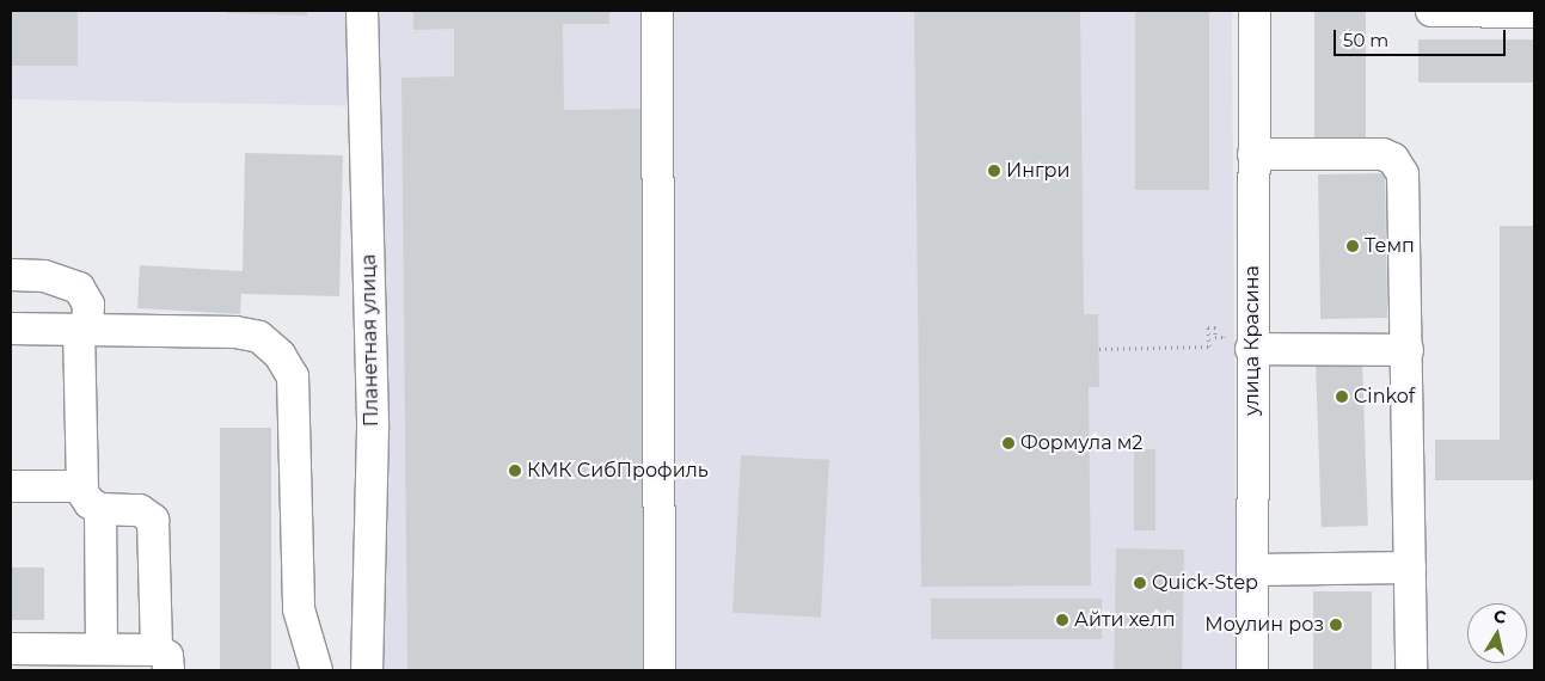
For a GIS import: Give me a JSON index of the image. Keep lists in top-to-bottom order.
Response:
{
  "streets": {
    "street": ["Планетная улица", "улица Красина"]
  },
  "places": [
    "Ингри",
    "Темп",
    "Cinkof",
    "Формула м2",
    "КМК СибПрофиль",
    "Quick-Step",
    "Айти хелп",
    "Моулин роз"
  ],
  "scale_bar": "50 m",
  "north": "top"
}
